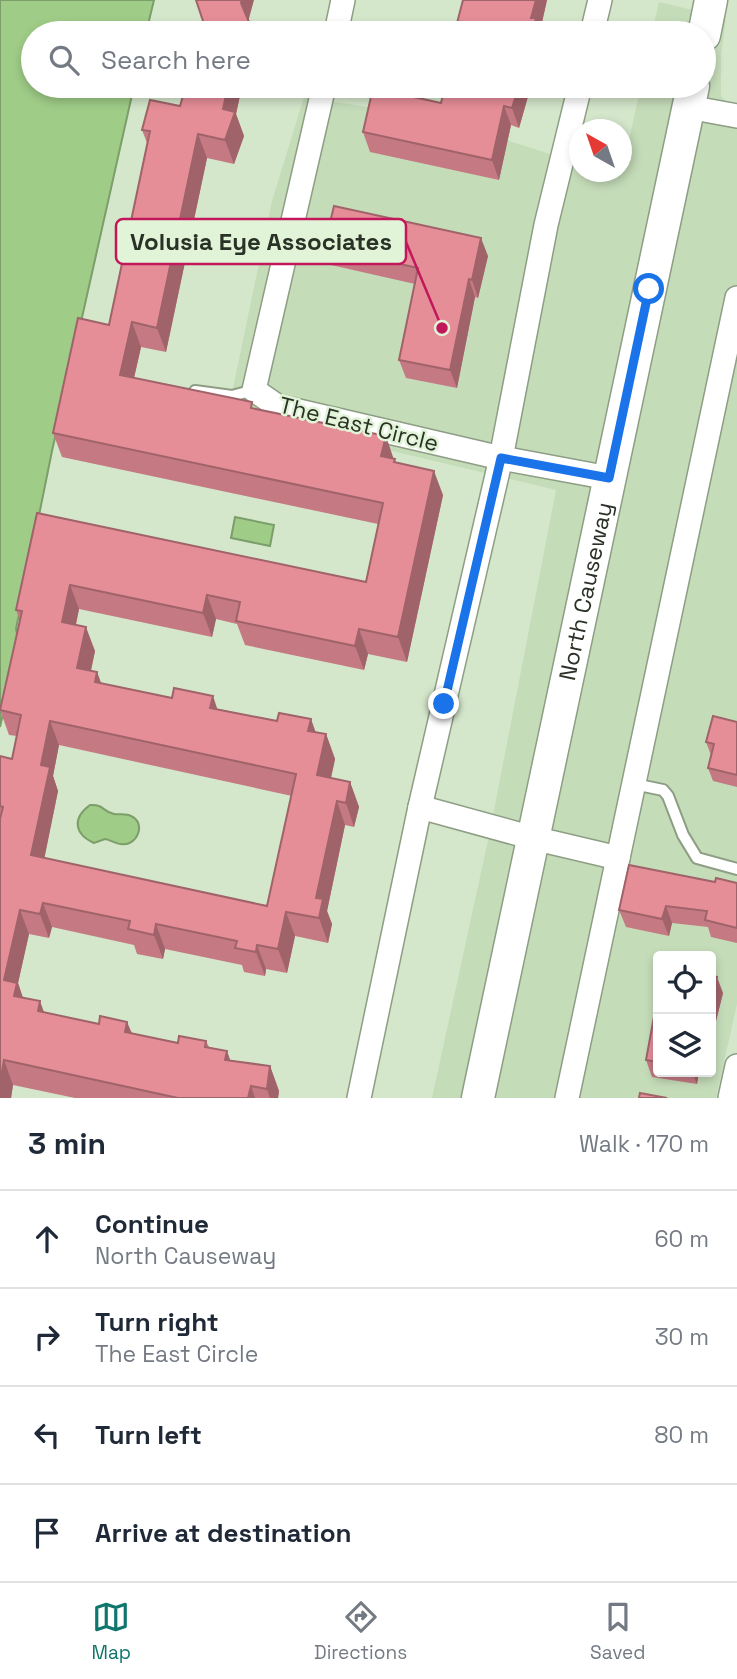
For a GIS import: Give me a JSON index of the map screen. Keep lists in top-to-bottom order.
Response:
{
  "streets": {
    "main road": ["North Causeway"],
    "street": ["The East Circle"]
  },
  "crossings": [
    ["The East Circle", "North Causeway"]
  ],
  "places": ["Volusia Eye Associates"],
  "north": "top left",
  "page": {
    "search": "Search here",
    "heading": ["3 min", "Walk · 170 m"],
    "list": [
      ["Continue", "North Causeway", "60 m"],
      ["Turn right", "The East Circle", "30 m"],
      ["Turn left", "80 m"],
      "Arrive at destination"
    ],
    "nav": ["Map", "Directions", "Saved"]
  }
}
